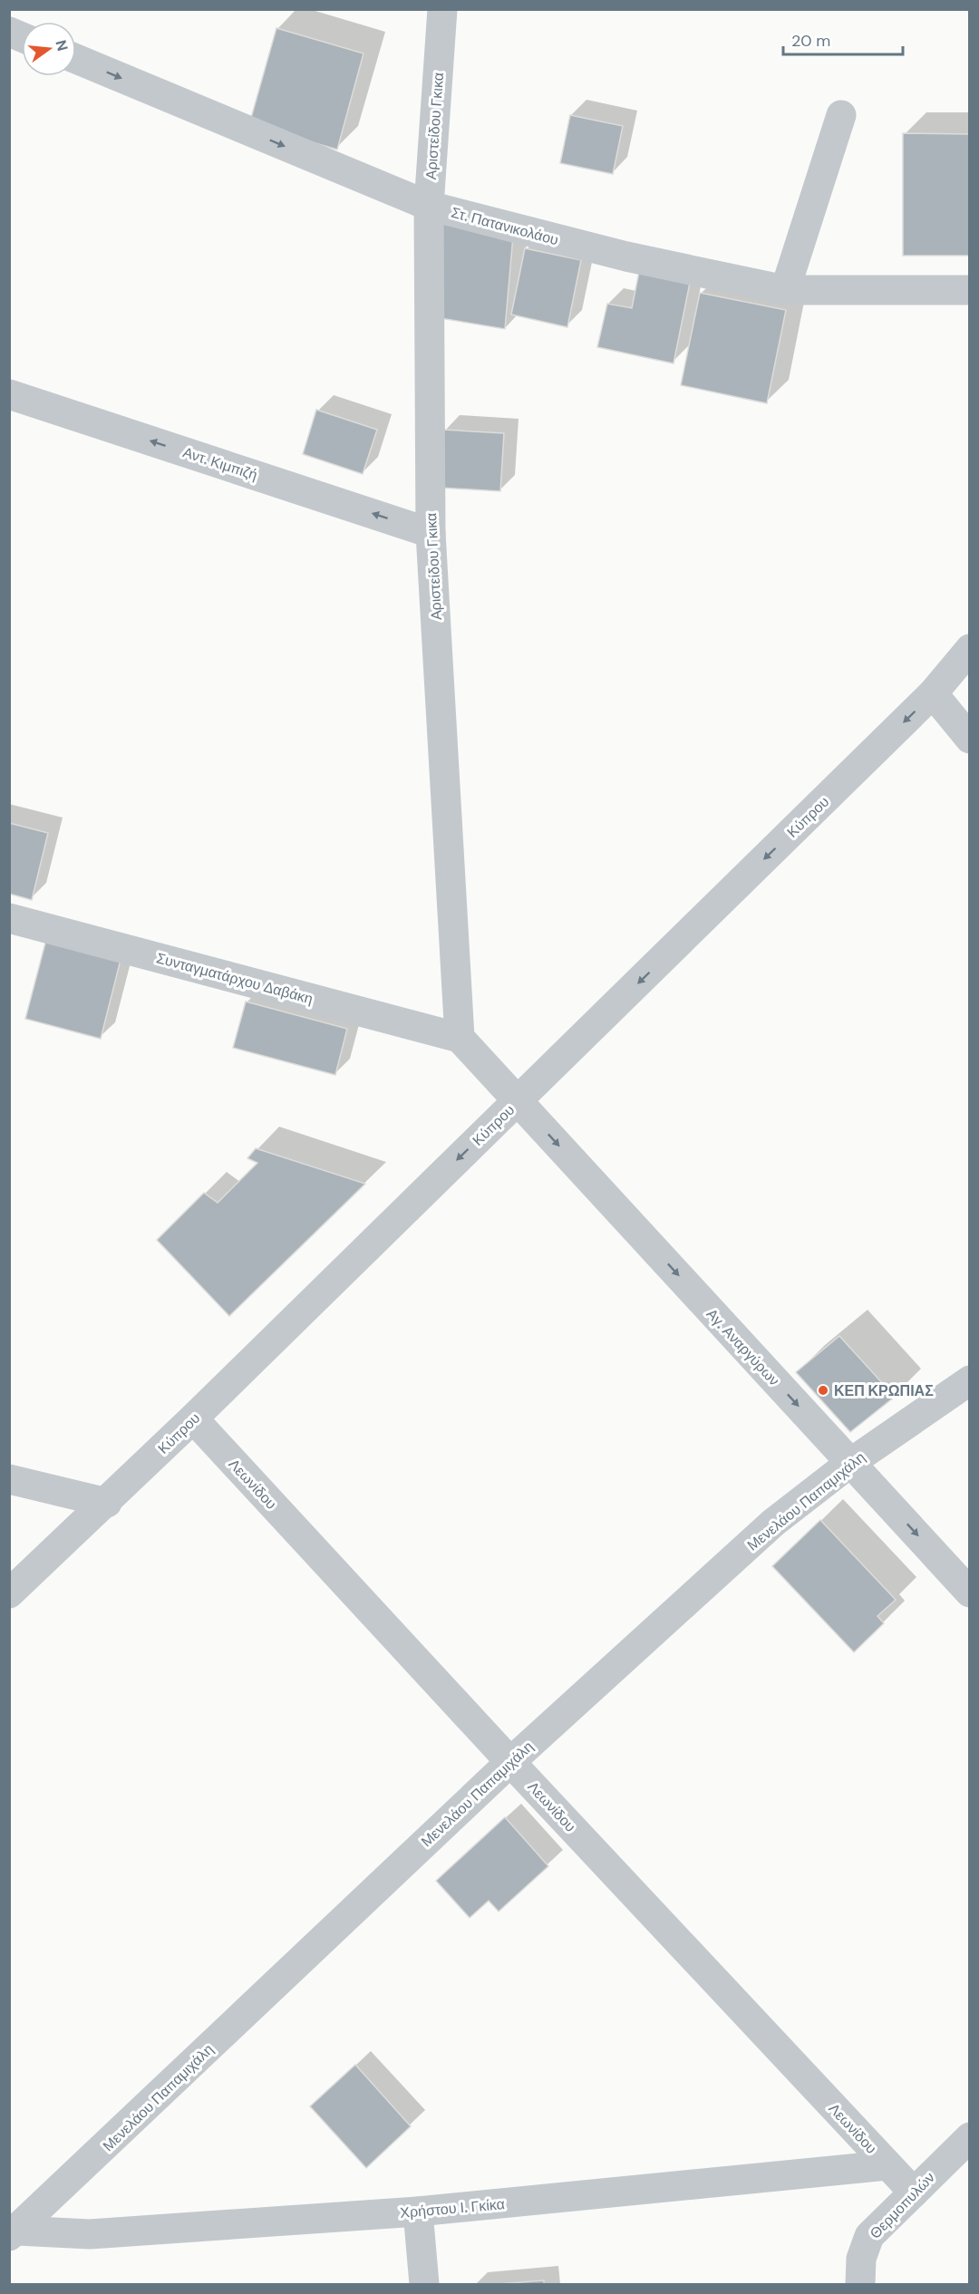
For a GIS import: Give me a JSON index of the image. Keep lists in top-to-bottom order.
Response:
{
  "streets": {
    "street": [
      "Αριστείδου Γκικα",
      "Στ. Πατανικολάου",
      "Αντ. Κιμπιζή",
      "Κύπρου",
      "Συνταγματάρχου Δαβάκη",
      "Αγ. Αναργύρων",
      "Λεωνίδου",
      "Μενελάου Παπαμιχάλη",
      "Θερμοπυλών",
      "Χρήστου Ι. Γκίκα"
    ]
  },
  "crossings": [
    ["Αριστείδου Γκικα", "Στ. Πατανικολάου"],
    ["Αριστείδου Γκικα", "Αντ. Κιμπιζή"],
    ["Αριστείδου Γκικα", "Συνταγματάρχου Δαβάκη"],
    ["Κύπρου", "Αγ. Αναργύρων"],
    ["Κύπρου", "Λεωνίδου"],
    ["Αγ. Αναργύρων", "Μενελάου Παπαμιχάλη"],
    ["Λεωνίδου", "Μενελάου Παπαμιχάλη"],
    ["Λεωνίδου", "Θερμοπυλών"],
    ["Λεωνίδου", "Χρήστου Ι. Γκίκα"],
    ["Μενελάου Παπαμιχάλη", "Χρήστου Ι. Γκίκα"]
  ],
  "one_way": [
    "Στ. Πατανικολάου",
    "Αντ. Κιμπιζή",
    "Κύπρου",
    "Αγ. Αναργύρων"
  ],
  "places": ["ΚΕΠ ΚΡΩΠΙΑΣ"],
  "scale_bar": "20 m",
  "north": "right"
}
